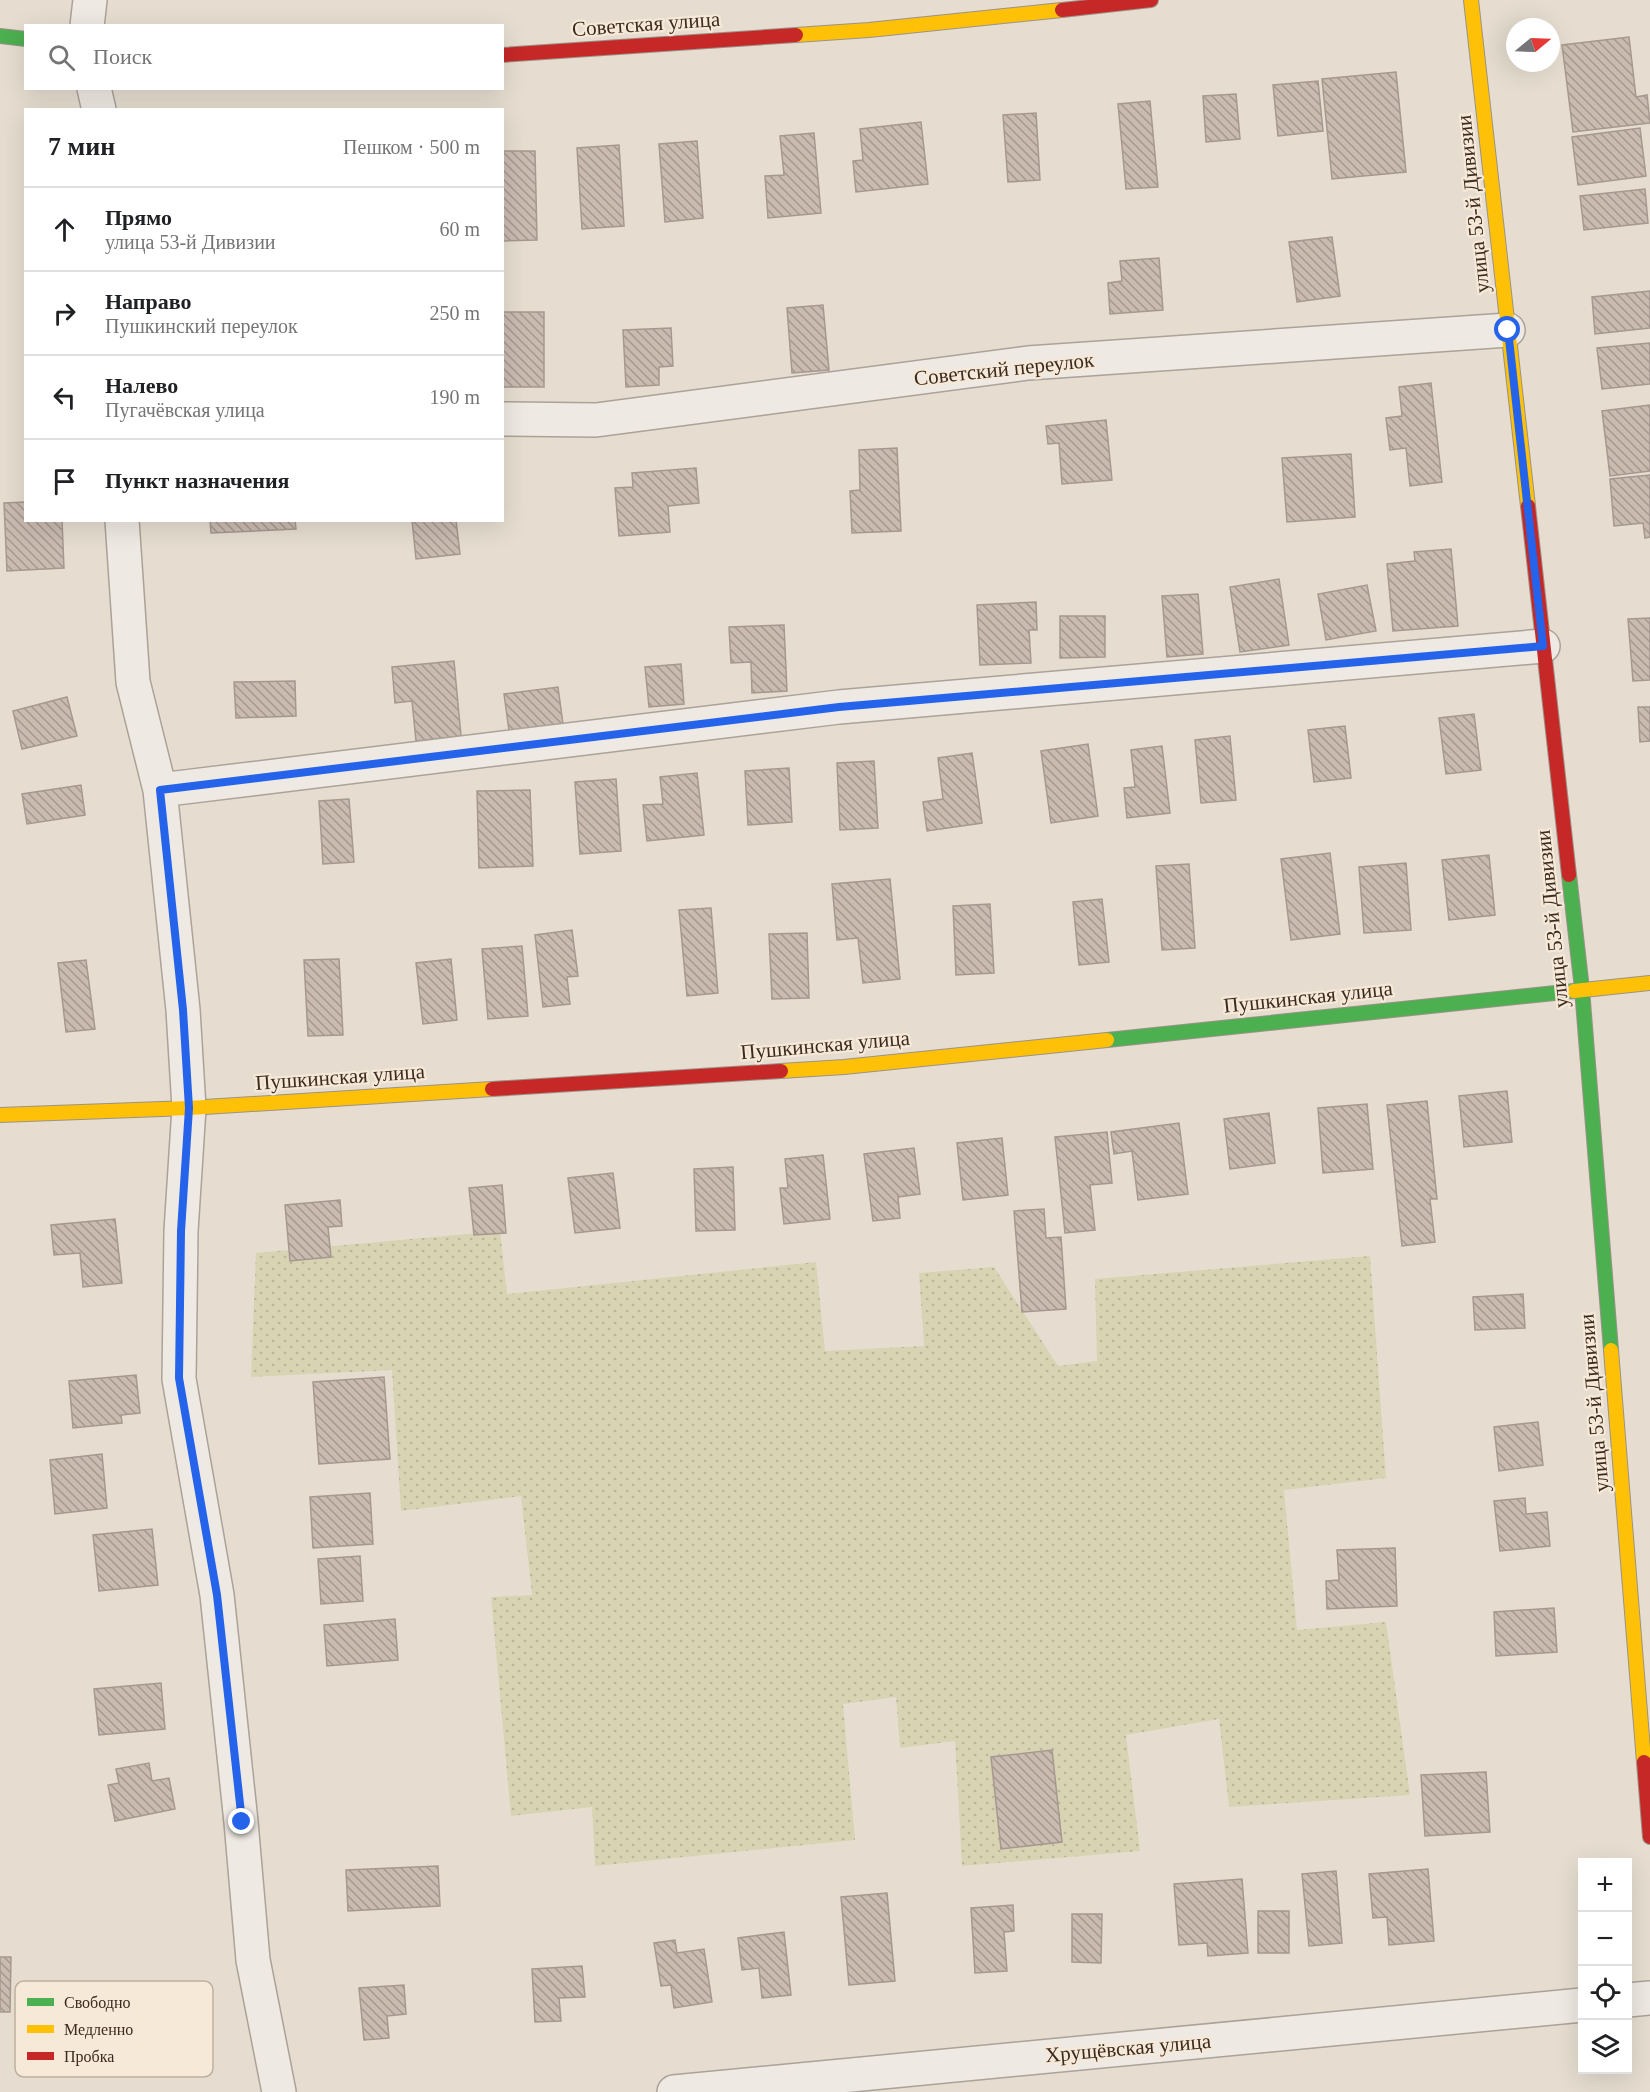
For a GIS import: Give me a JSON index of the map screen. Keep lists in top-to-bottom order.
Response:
{
  "streets": {
    "street": [
      "Советская улица",
      "улица 53-й Дивизии",
      "Советский переулок",
      "Пушкинская улица",
      "Хрущёвская улица"
    ]
  },
  "crossings": [
    ["улица 53-й Дивизии", "Советский переулок"],
    ["улица 53-й Дивизии", "Пушкинская улица"]
  ],
  "legend": ["Свободно", "Медленно", "Пробка"],
  "north": "right",
  "page": {
    "search": "Поиск",
    "heading": ["7 мин", "Пешком · 500 m"],
    "list": [
      ["Прямо", "улица 53-й Дивизии", "60 m"],
      ["Направо", "Пушкинский переулок", "250 m"],
      ["Налево", "Пугачёвская улица", "190 m"],
      "Пункт назначения"
    ],
    "map_buttons": ["+", "−"]
  }
}
